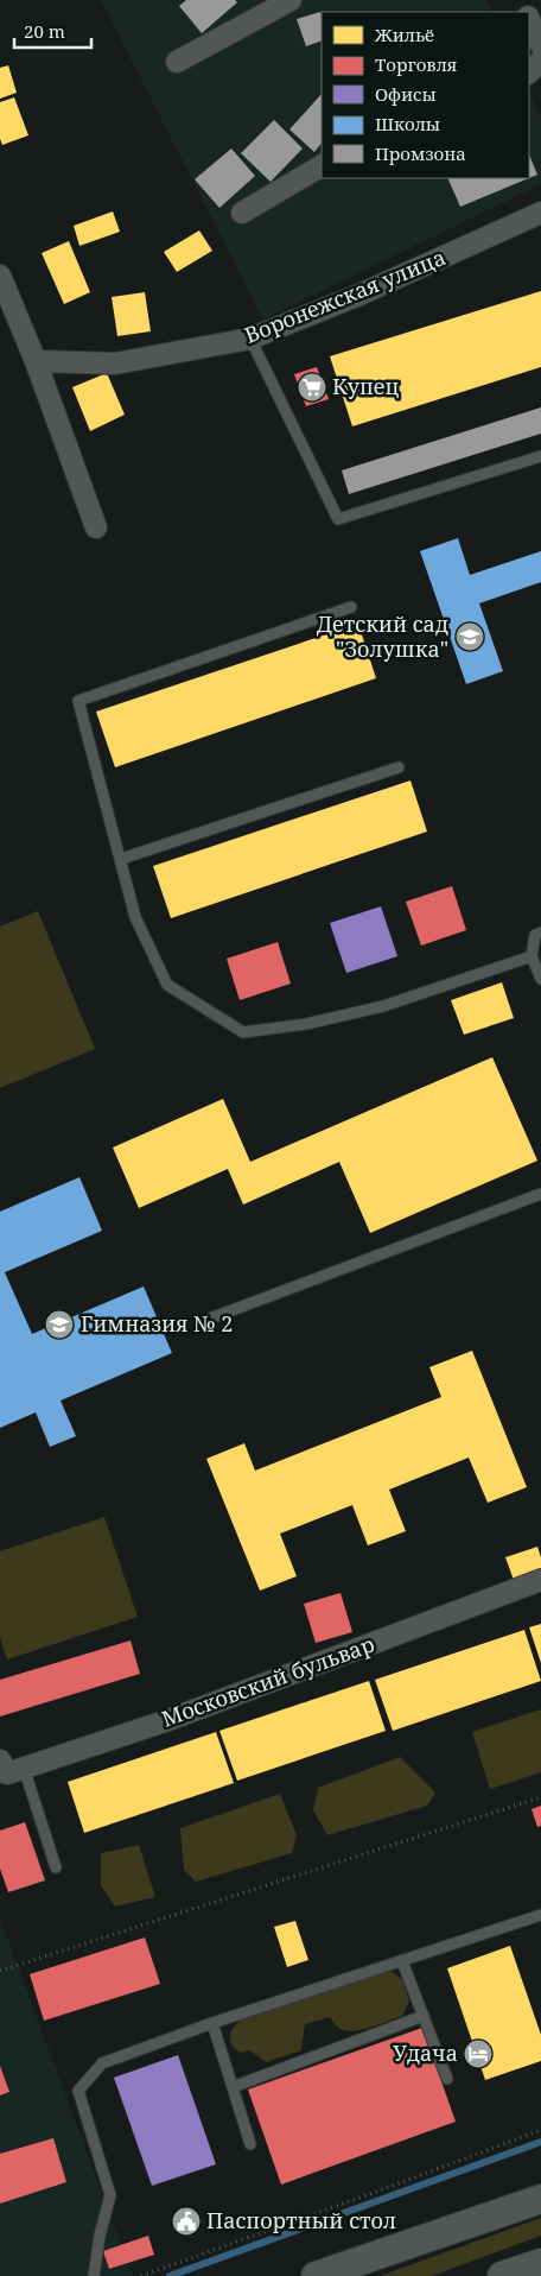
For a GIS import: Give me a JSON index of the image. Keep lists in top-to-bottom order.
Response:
{
  "streets": {
    "street": ["Воронежская улица", "Московский бульвар"]
  },
  "places": {
    "supermarket": ["Купец"],
    "school or university": ["Детский сад \"Золушка\"", "Гимназия № 2"],
    "hotel": ["Удача"],
    "public building": ["Паспортный стол"]
  },
  "legend": [
    "Жильё",
    "Торговля",
    "Офисы",
    "Школы",
    "Промзона"
  ],
  "scale_bar": "20 m"
}
